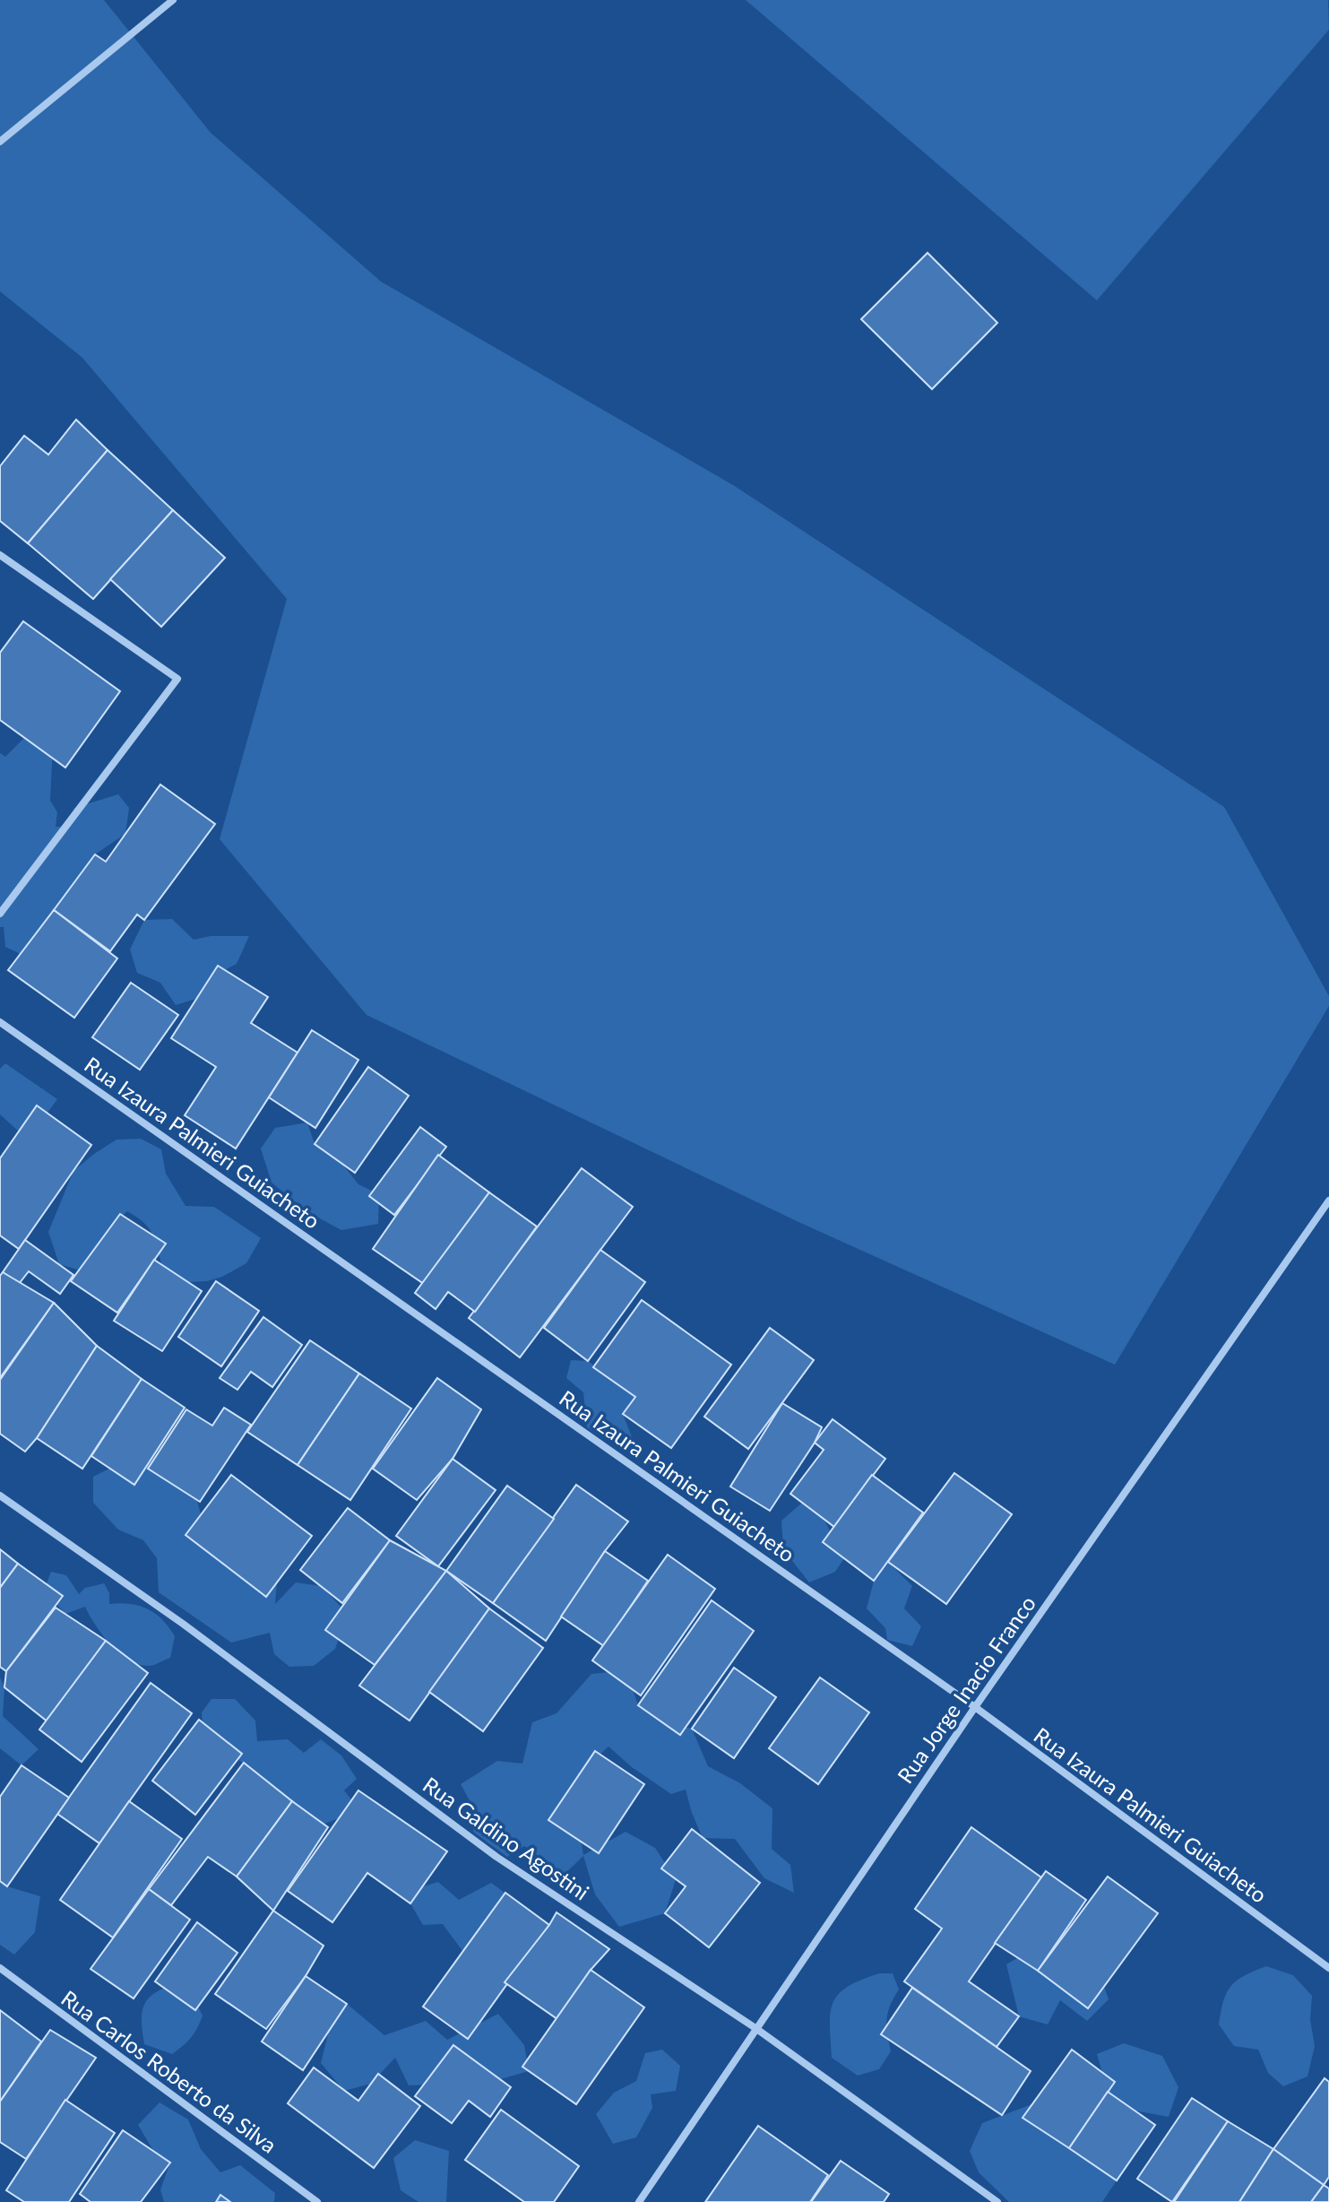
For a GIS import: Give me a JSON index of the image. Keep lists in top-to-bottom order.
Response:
{
  "streets": {
    "street": [
      "Rua Izaura Palmieri Guiacheto",
      "Rua Jorge Inacio Franco",
      "Rua Galdino Agostini",
      "Rua Carlos Roberto da Silva"
    ]
  },
  "crossings": [
    ["Rua Izaura Palmieri Guiacheto", "Rua Jorge Inacio Franco"],
    ["Rua Jorge Inacio Franco", "Rua Galdino Agostini"]
  ]
}
